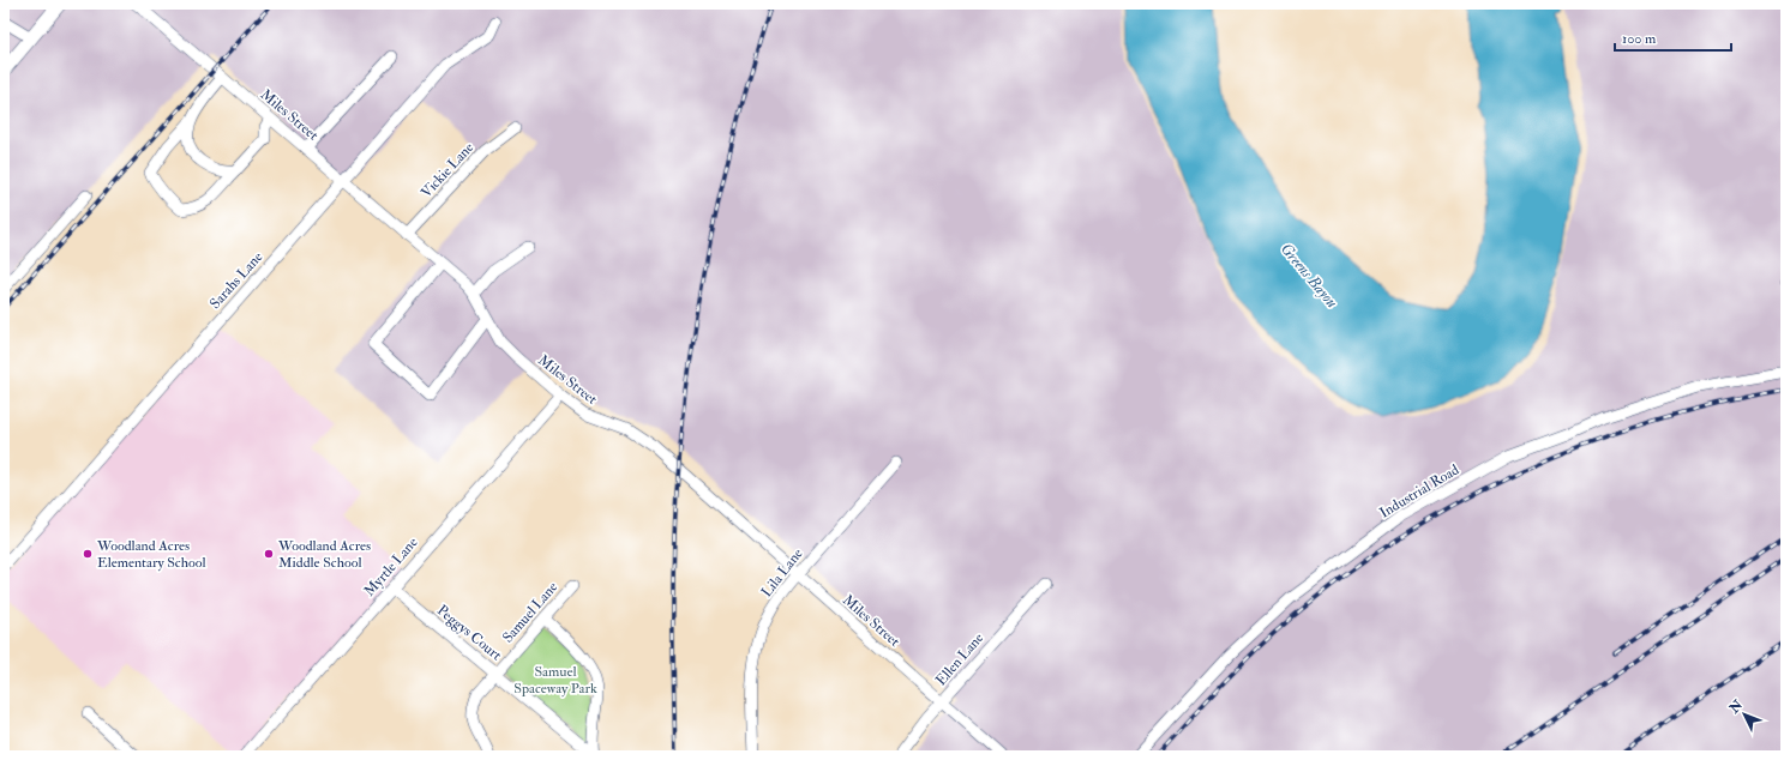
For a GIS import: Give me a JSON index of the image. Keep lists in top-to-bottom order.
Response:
{
  "streets": {
    "street": [
      "Miles Street",
      "Vickie Lane",
      "Sarahs Lane",
      "Industrial Road",
      "Myrtle Lane",
      "Lila Lane",
      "Samuel Lane",
      "Peggys Court",
      "Ellen Lane"
    ]
  },
  "crossings": [
    ["Miles Street", "Vickie Lane"],
    ["Miles Street", "Sarahs Lane"],
    ["Miles Street", "Myrtle Lane"],
    ["Miles Street", "Lila Lane"],
    ["Miles Street", "Ellen Lane"],
    ["Myrtle Lane", "Peggys Court"],
    ["Samuel Lane", "Peggys Court"]
  ],
  "water": ["Greens Bayou"],
  "parks": ["Samuel Spaceway Park"],
  "places": ["Woodland Acres Elementary School", "Woodland Acres Middle School"],
  "scale_bar": "100 m",
  "north": "top left"
}
